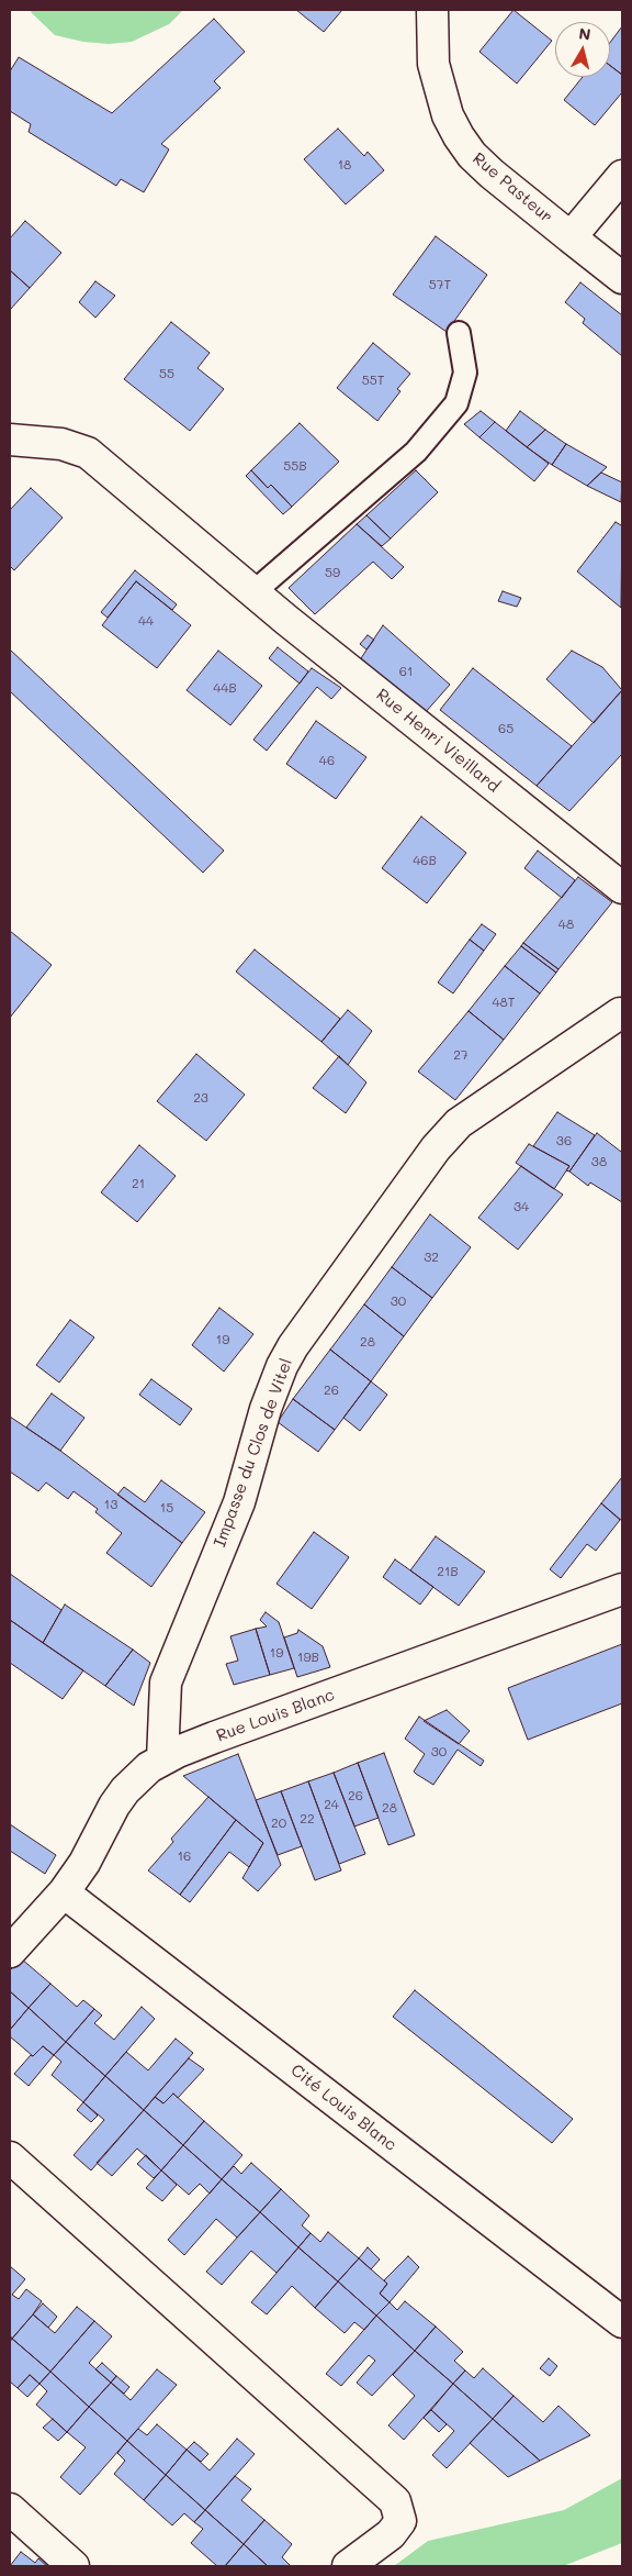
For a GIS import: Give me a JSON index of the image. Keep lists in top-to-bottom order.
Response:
{
  "streets": {
    "street": [
      "Rue Pasteur",
      "Rue Henri Vieillard",
      "Impasse du Clos de Vitel",
      "Rue Louis Blanc",
      "Cité Louis Blanc"
    ]
  },
  "crossings": [
    ["Impasse du Clos de Vitel", "Rue Louis Blanc"],
    ["Rue Louis Blanc", "Cité Louis Blanc"]
  ],
  "house_numbers": [
    "18",
    "57T",
    "55",
    "55T",
    "55B",
    "59",
    "44",
    "61",
    "44B",
    "65",
    "46",
    "46B",
    "48",
    "48T",
    "27",
    "23",
    "36",
    "38",
    "21",
    "34",
    "32",
    "30",
    "19",
    "28",
    "26",
    "13",
    "15",
    "21B",
    "19",
    "19B",
    "30",
    "26",
    "24",
    "28",
    "22",
    "20",
    "16"
  ],
  "north": "top"
}
